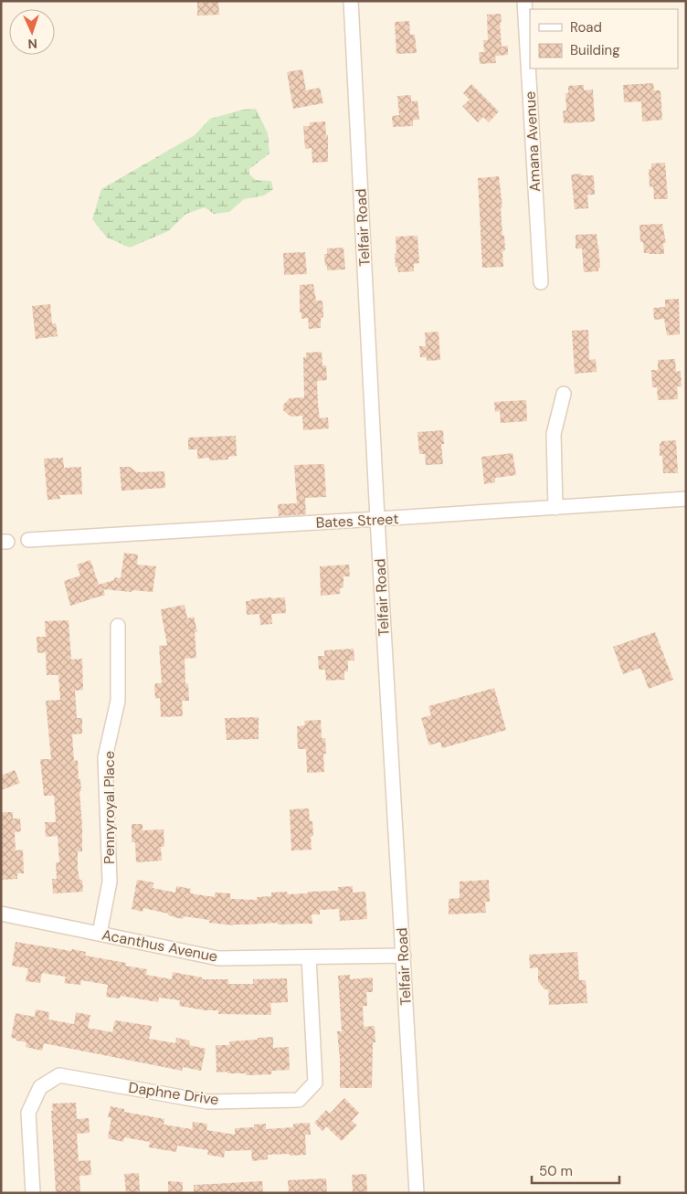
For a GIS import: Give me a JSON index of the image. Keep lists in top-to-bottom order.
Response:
{
  "streets": {
    "street": [
      "Amana Avenue",
      "Telfair Road",
      "Bates Street",
      "Pennyroyal Place",
      "Acanthus Avenue",
      "Daphne Drive"
    ]
  },
  "crossings": [
    ["Telfair Road", "Bates Street"],
    ["Telfair Road", "Acanthus Avenue"],
    ["Pennyroyal Place", "Acanthus Avenue"],
    ["Acanthus Avenue", "Daphne Drive"]
  ],
  "legend": ["Road", "Building"],
  "scale_bar": "50 m",
  "north": "bottom"
}
